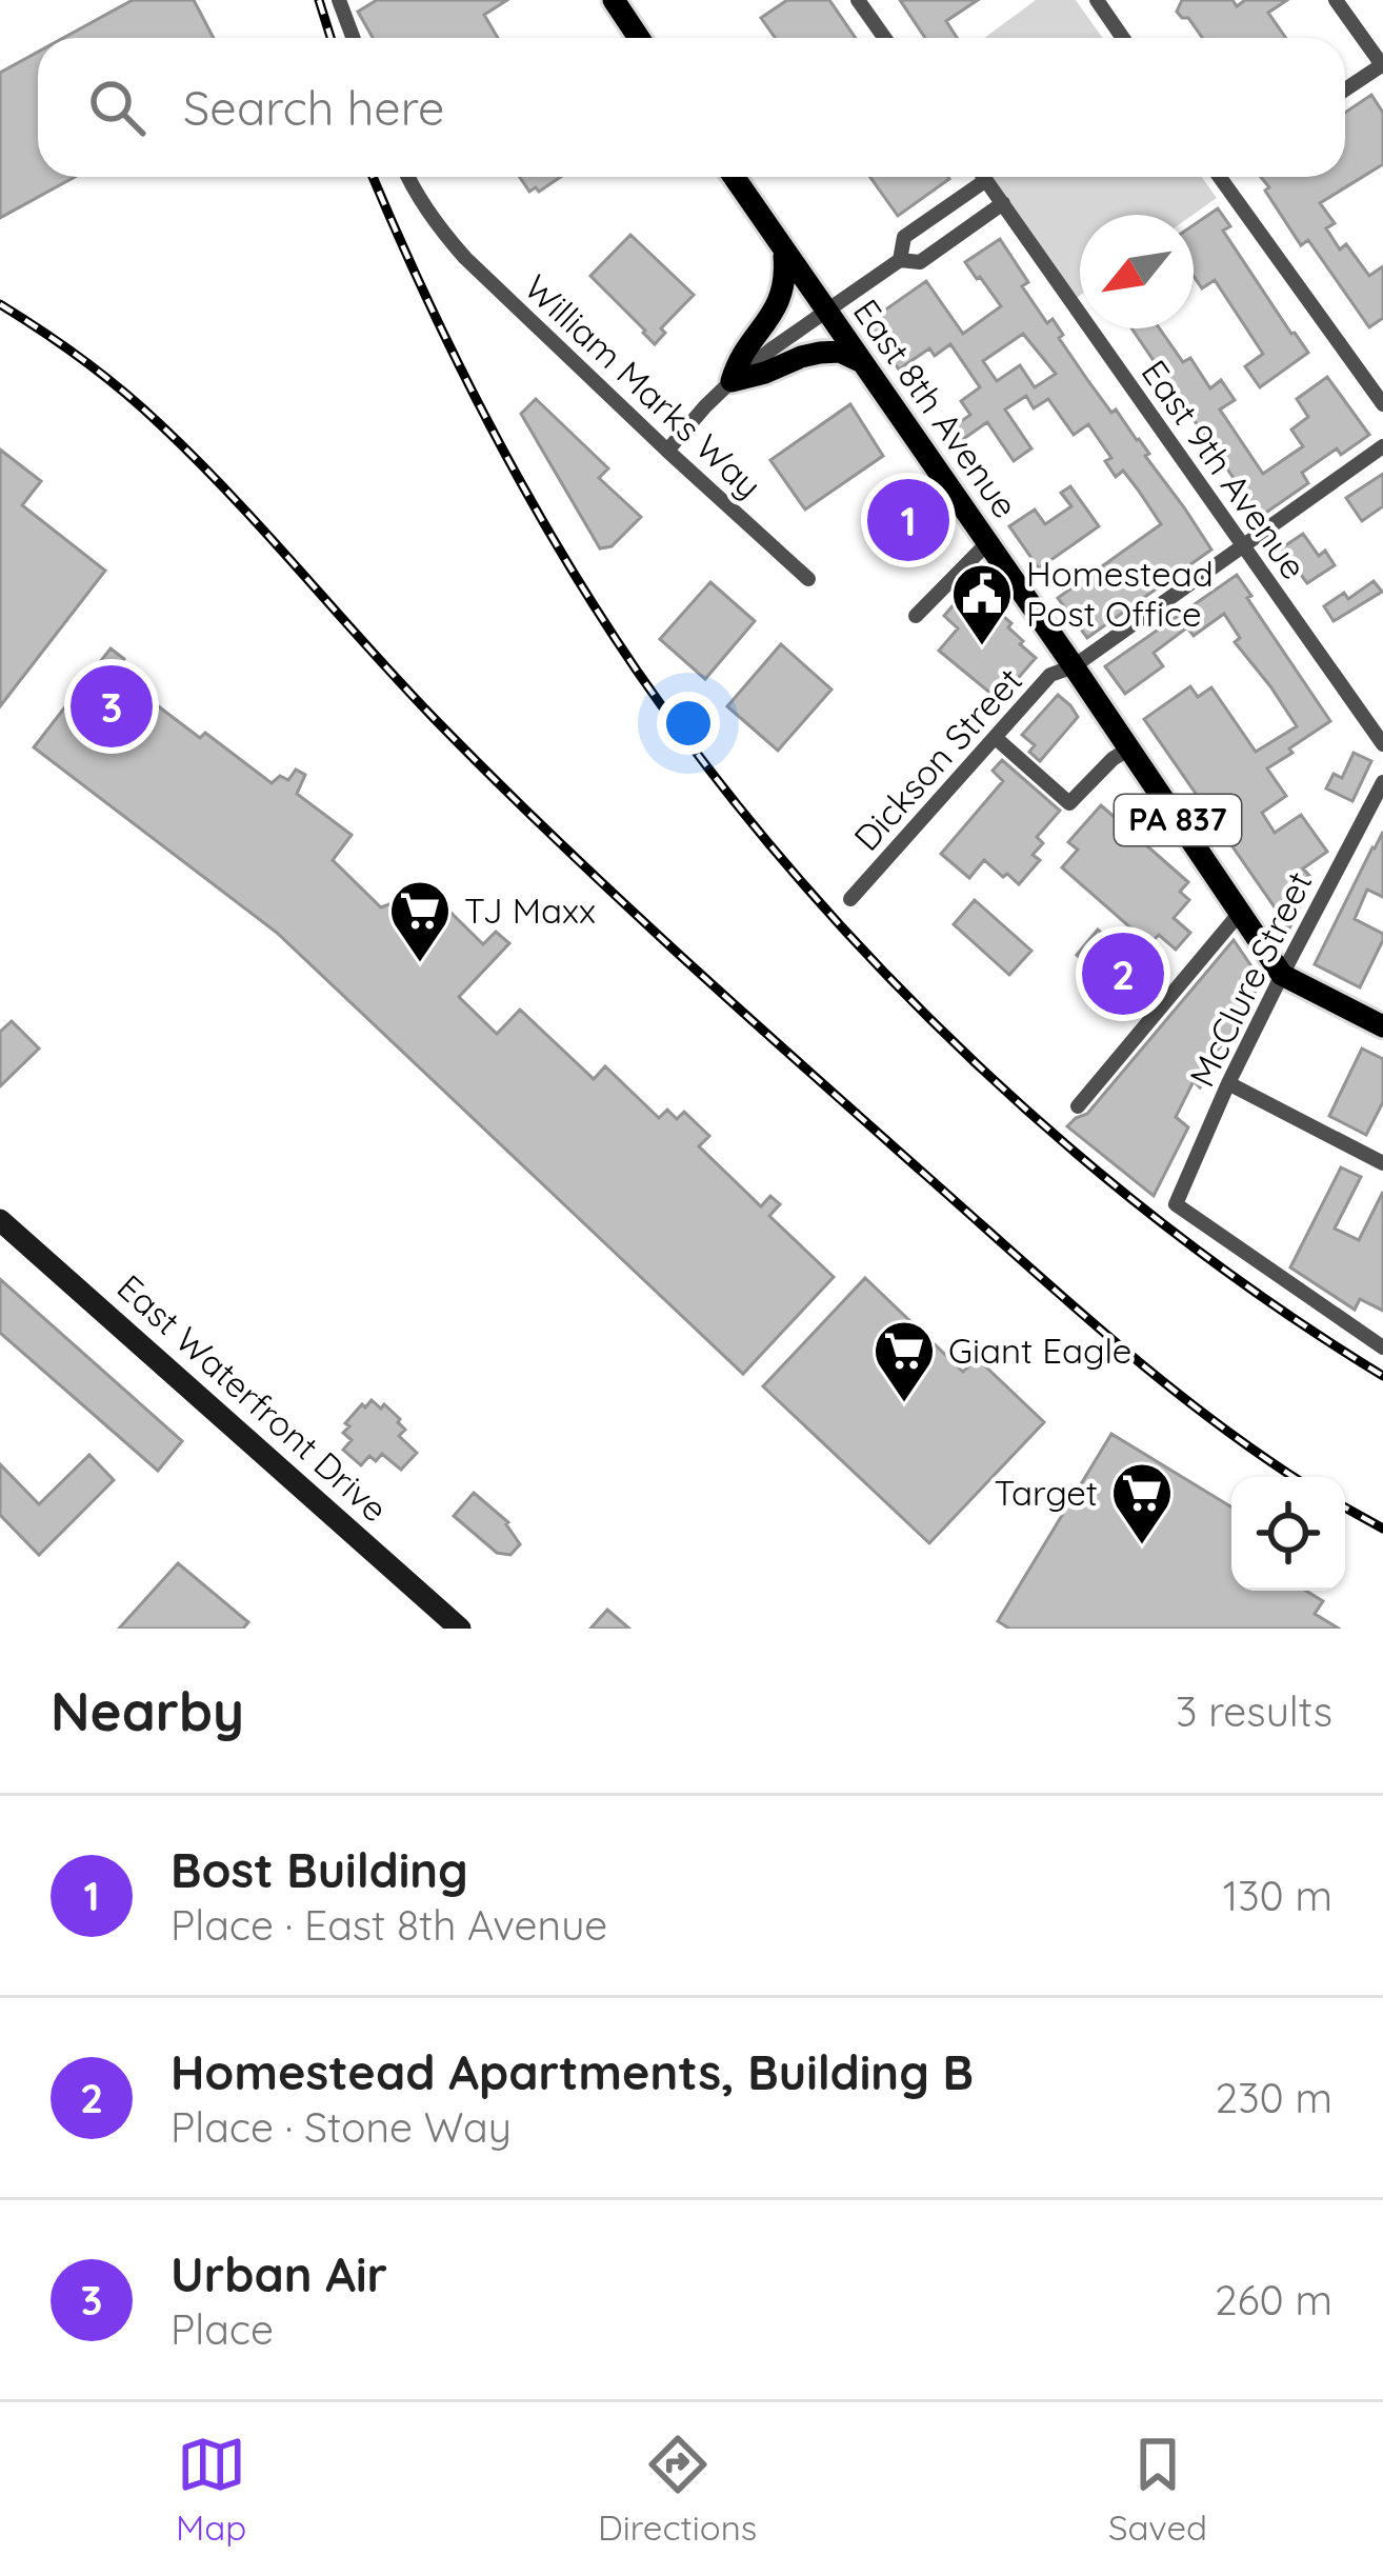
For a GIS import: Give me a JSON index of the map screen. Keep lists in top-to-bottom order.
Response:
{
  "streets": {
    "main road": ["East 8th Avenue", "PA 837"],
    "street": [
      "William Marks Way",
      "East 9th Avenue",
      "Dickson Street",
      "McClure Street",
      "East Waterfront Drive"
    ]
  },
  "crossings": [
    ["East 8th Avenue", "Dickson Street"],
    ["East 8th Avenue", "McClure Street"],
    ["East 9th Avenue", "Dickson Street"]
  ],
  "places": {
    "public building": ["Homestead Post Office"],
    "supermarket": ["TJ Maxx", "Giant Eagle", "Target"]
  },
  "north": "bottom left",
  "page": {
    "search": "Search here",
    "pins": ["1", "3", "2"],
    "heading": ["Nearby", "3 results"],
    "list": [
      {
        "mark": "1",
        "name": "Bost Building",
        "note": "Place · East 8th Avenue",
        "value": "130 m"
      },
      {
        "mark": "2",
        "name": "Homestead Apartments, Building B",
        "note": "Place · Stone Way",
        "value": "230 m"
      },
      {
        "mark": "3",
        "name": "Urban Air",
        "note": "Place",
        "value": "260 m"
      }
    ],
    "nav": ["Map", "Directions", "Saved"]
  }
}
